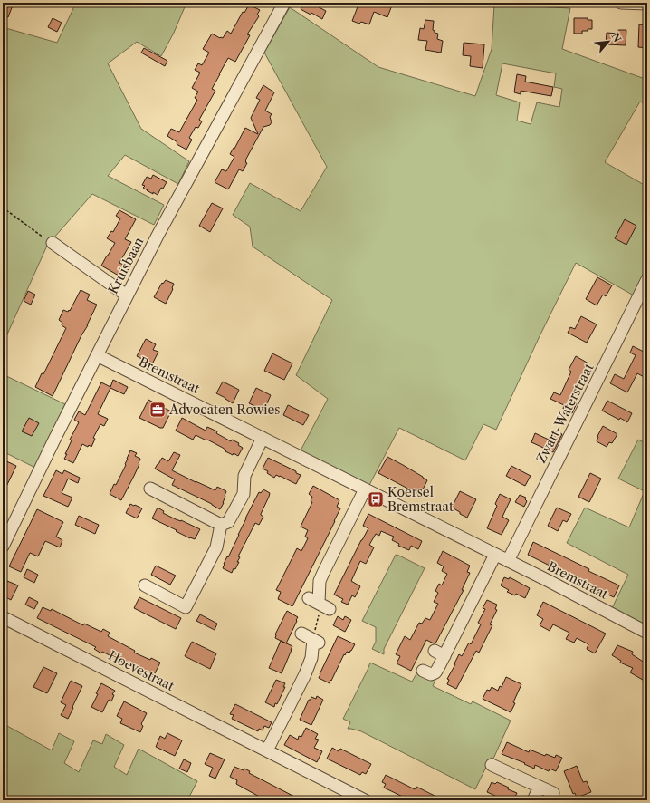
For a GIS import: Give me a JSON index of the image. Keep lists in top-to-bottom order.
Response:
{
  "streets": {
    "street": [
      "Kruisbaan",
      "Bremstraat",
      "Zwart-Waterstraat",
      "Hoevestraat"
    ]
  },
  "crossings": [
    ["Kruisbaan", "Bremstraat"],
    ["Bremstraat", "Zwart-Waterstraat"]
  ],
  "places": {
    "office": ["Advocaten Rowies"],
    "bus stop": ["Koersel Bremstraat"]
  },
  "north": "top right"
}
